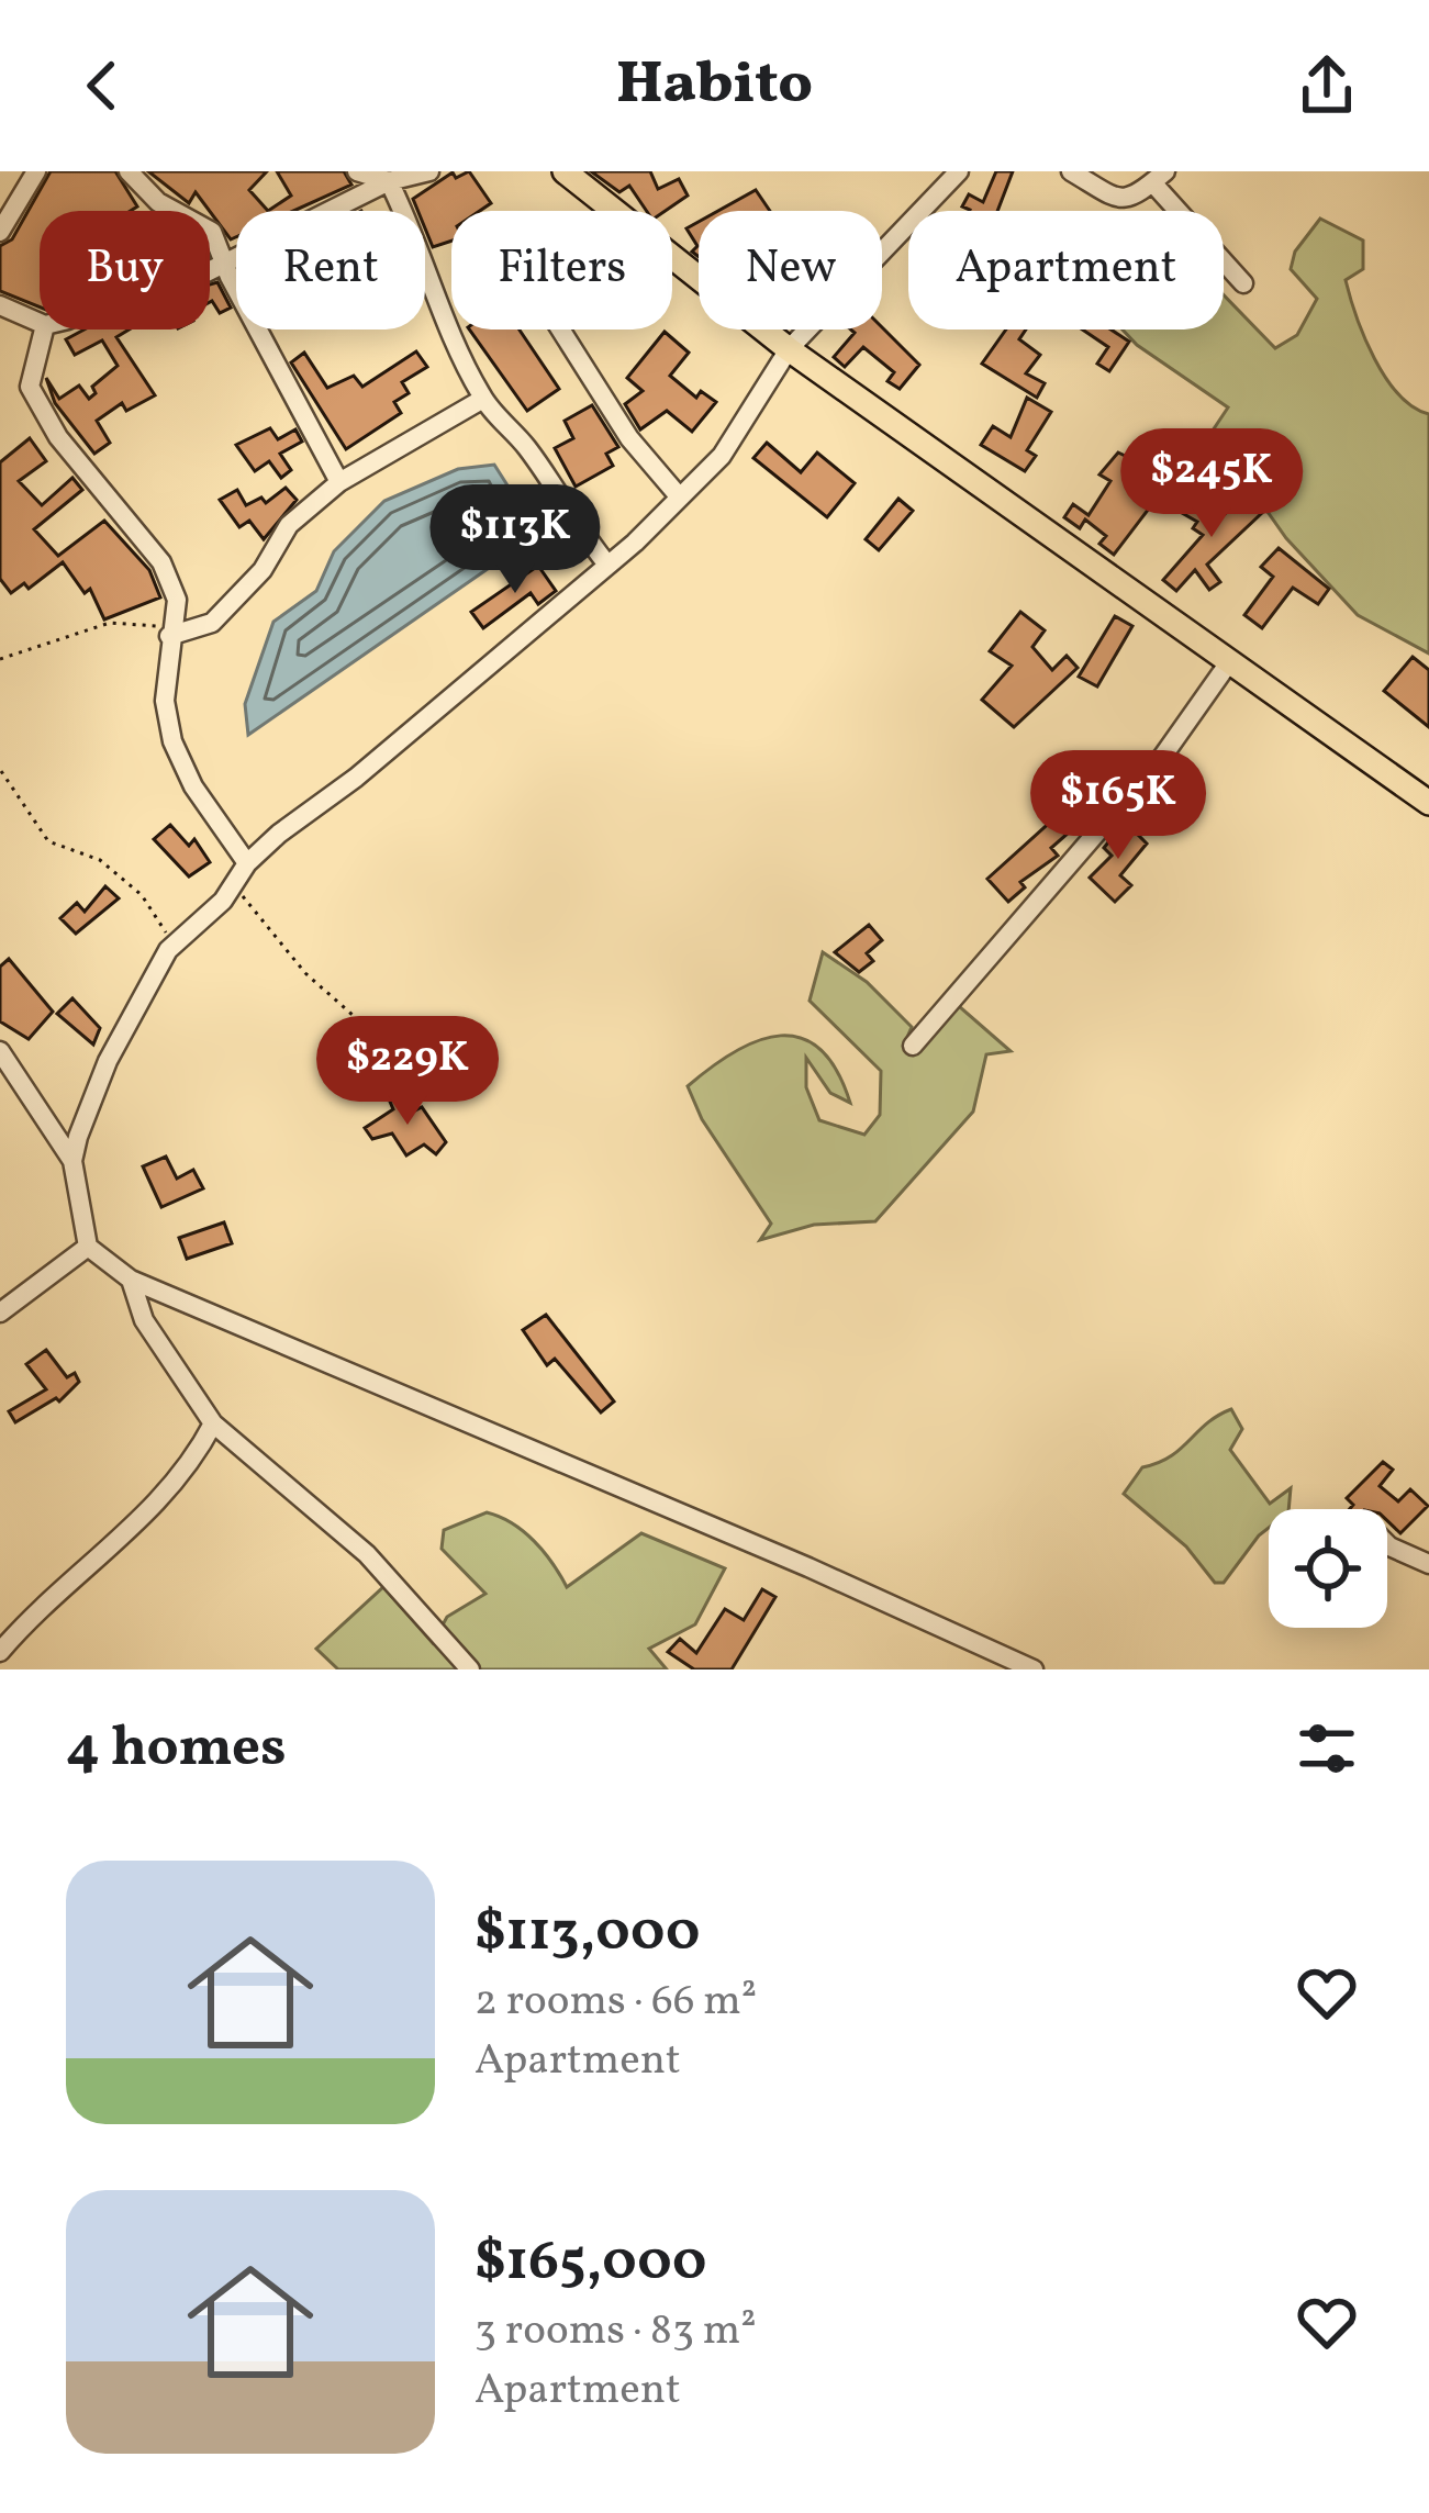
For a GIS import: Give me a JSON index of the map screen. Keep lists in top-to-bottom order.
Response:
{
  "page": {
    "header": "Habito",
    "chip": [
      "Buy",
      "Rent",
      "Filters",
      "New",
      "Apartment"
    ],
    "price": [
      "$245K",
      "$113K",
      "$165K",
      "$229K"
    ],
    "heading": "4 homes",
    "list": [
      {
        "name": "$113,000",
        "note": "2 rooms · 66 m² · Apartment"
      },
      {
        "name": "$165,000",
        "note": "3 rooms · 83 m² · Apartment"
      }
    ]
  }
}
